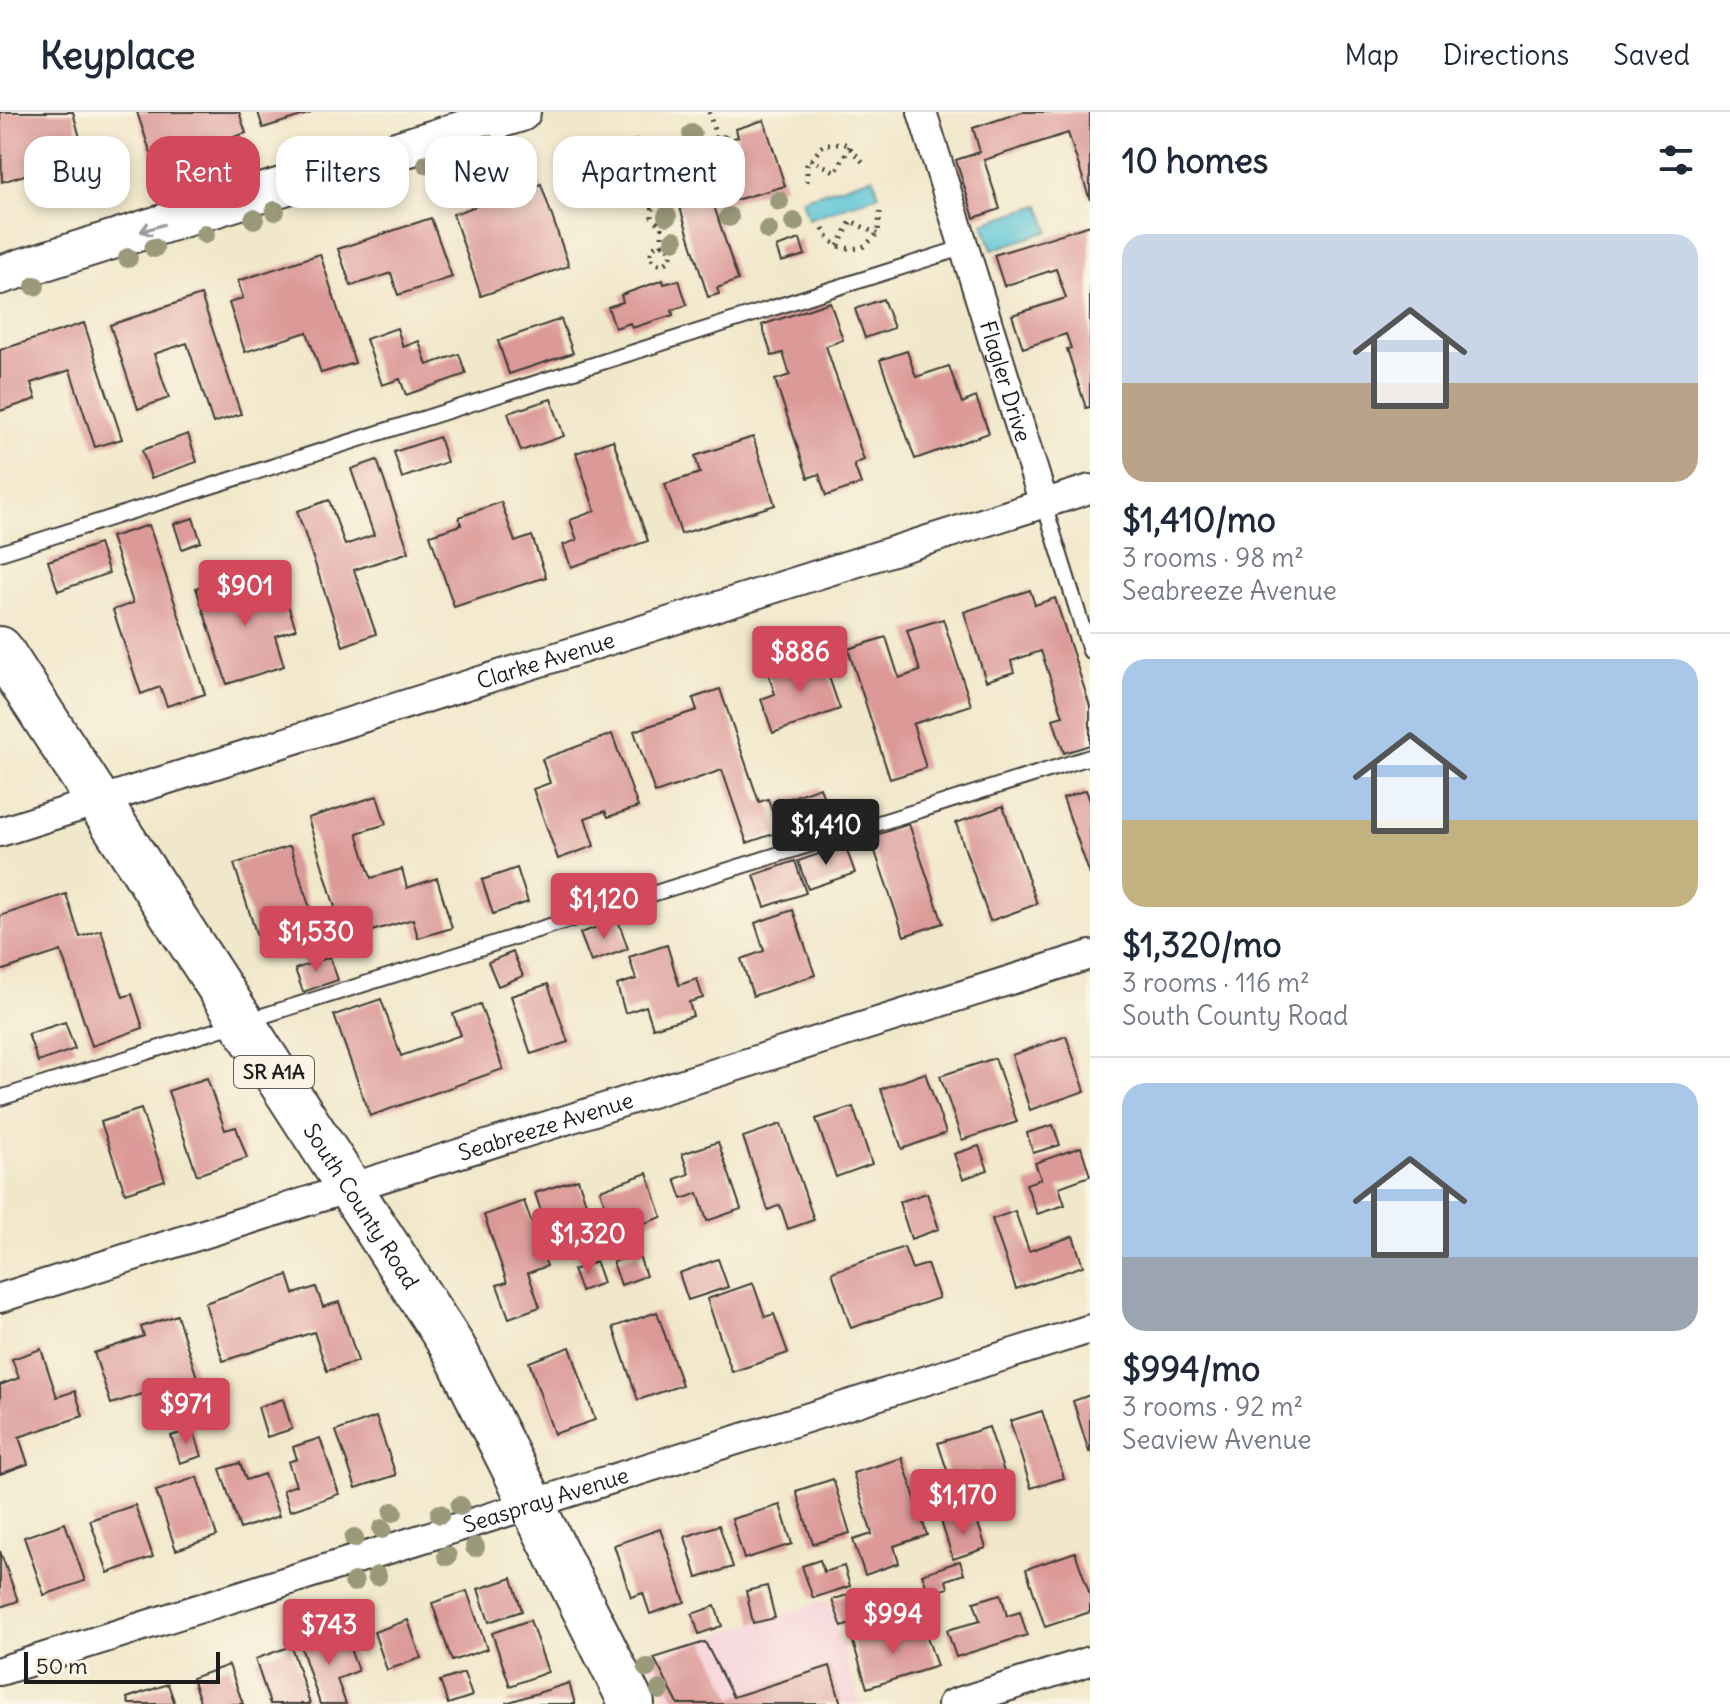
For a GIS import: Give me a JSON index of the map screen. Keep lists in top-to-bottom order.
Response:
{
  "streets": {
    "main road": ["SR A1A", "South County Road"],
    "street": [
      "Flagler Drive",
      "Clarke Avenue",
      "Seabreeze Avenue",
      "Seaspray Avenue"
    ]
  },
  "crossings": [
    ["Flagler Drive", "Clarke Avenue"],
    ["Clarke Avenue", "South County Road"],
    ["Seabreeze Avenue", "South County Road"],
    ["South County Road", "Seaspray Avenue"]
  ],
  "scale_bar": "50 m",
  "page": {
    "header": "Keyplace",
    "nav": ["Map", "Directions", "Saved"],
    "heading": "10 homes",
    "chip": [
      "Buy",
      "Rent",
      "Filters",
      "New",
      "Apartment"
    ],
    "list": [
      {
        "name": "$1,410/mo",
        "note": "3 rooms · 98 m² · Seabreeze Avenue"
      },
      {
        "name": "$1,320/mo",
        "note": "3 rooms · 116 m² · South County Road"
      },
      {
        "name": "$994/mo",
        "note": "3 rooms · 92 m² · Seaview Avenue"
      }
    ],
    "price": [
      "$901",
      "$886",
      "$1,410",
      "$1,120",
      "$1,530",
      "$1,320",
      "$971",
      "$1,170",
      "$994",
      "$743"
    ],
    "scale": "50 m"
  }
}
